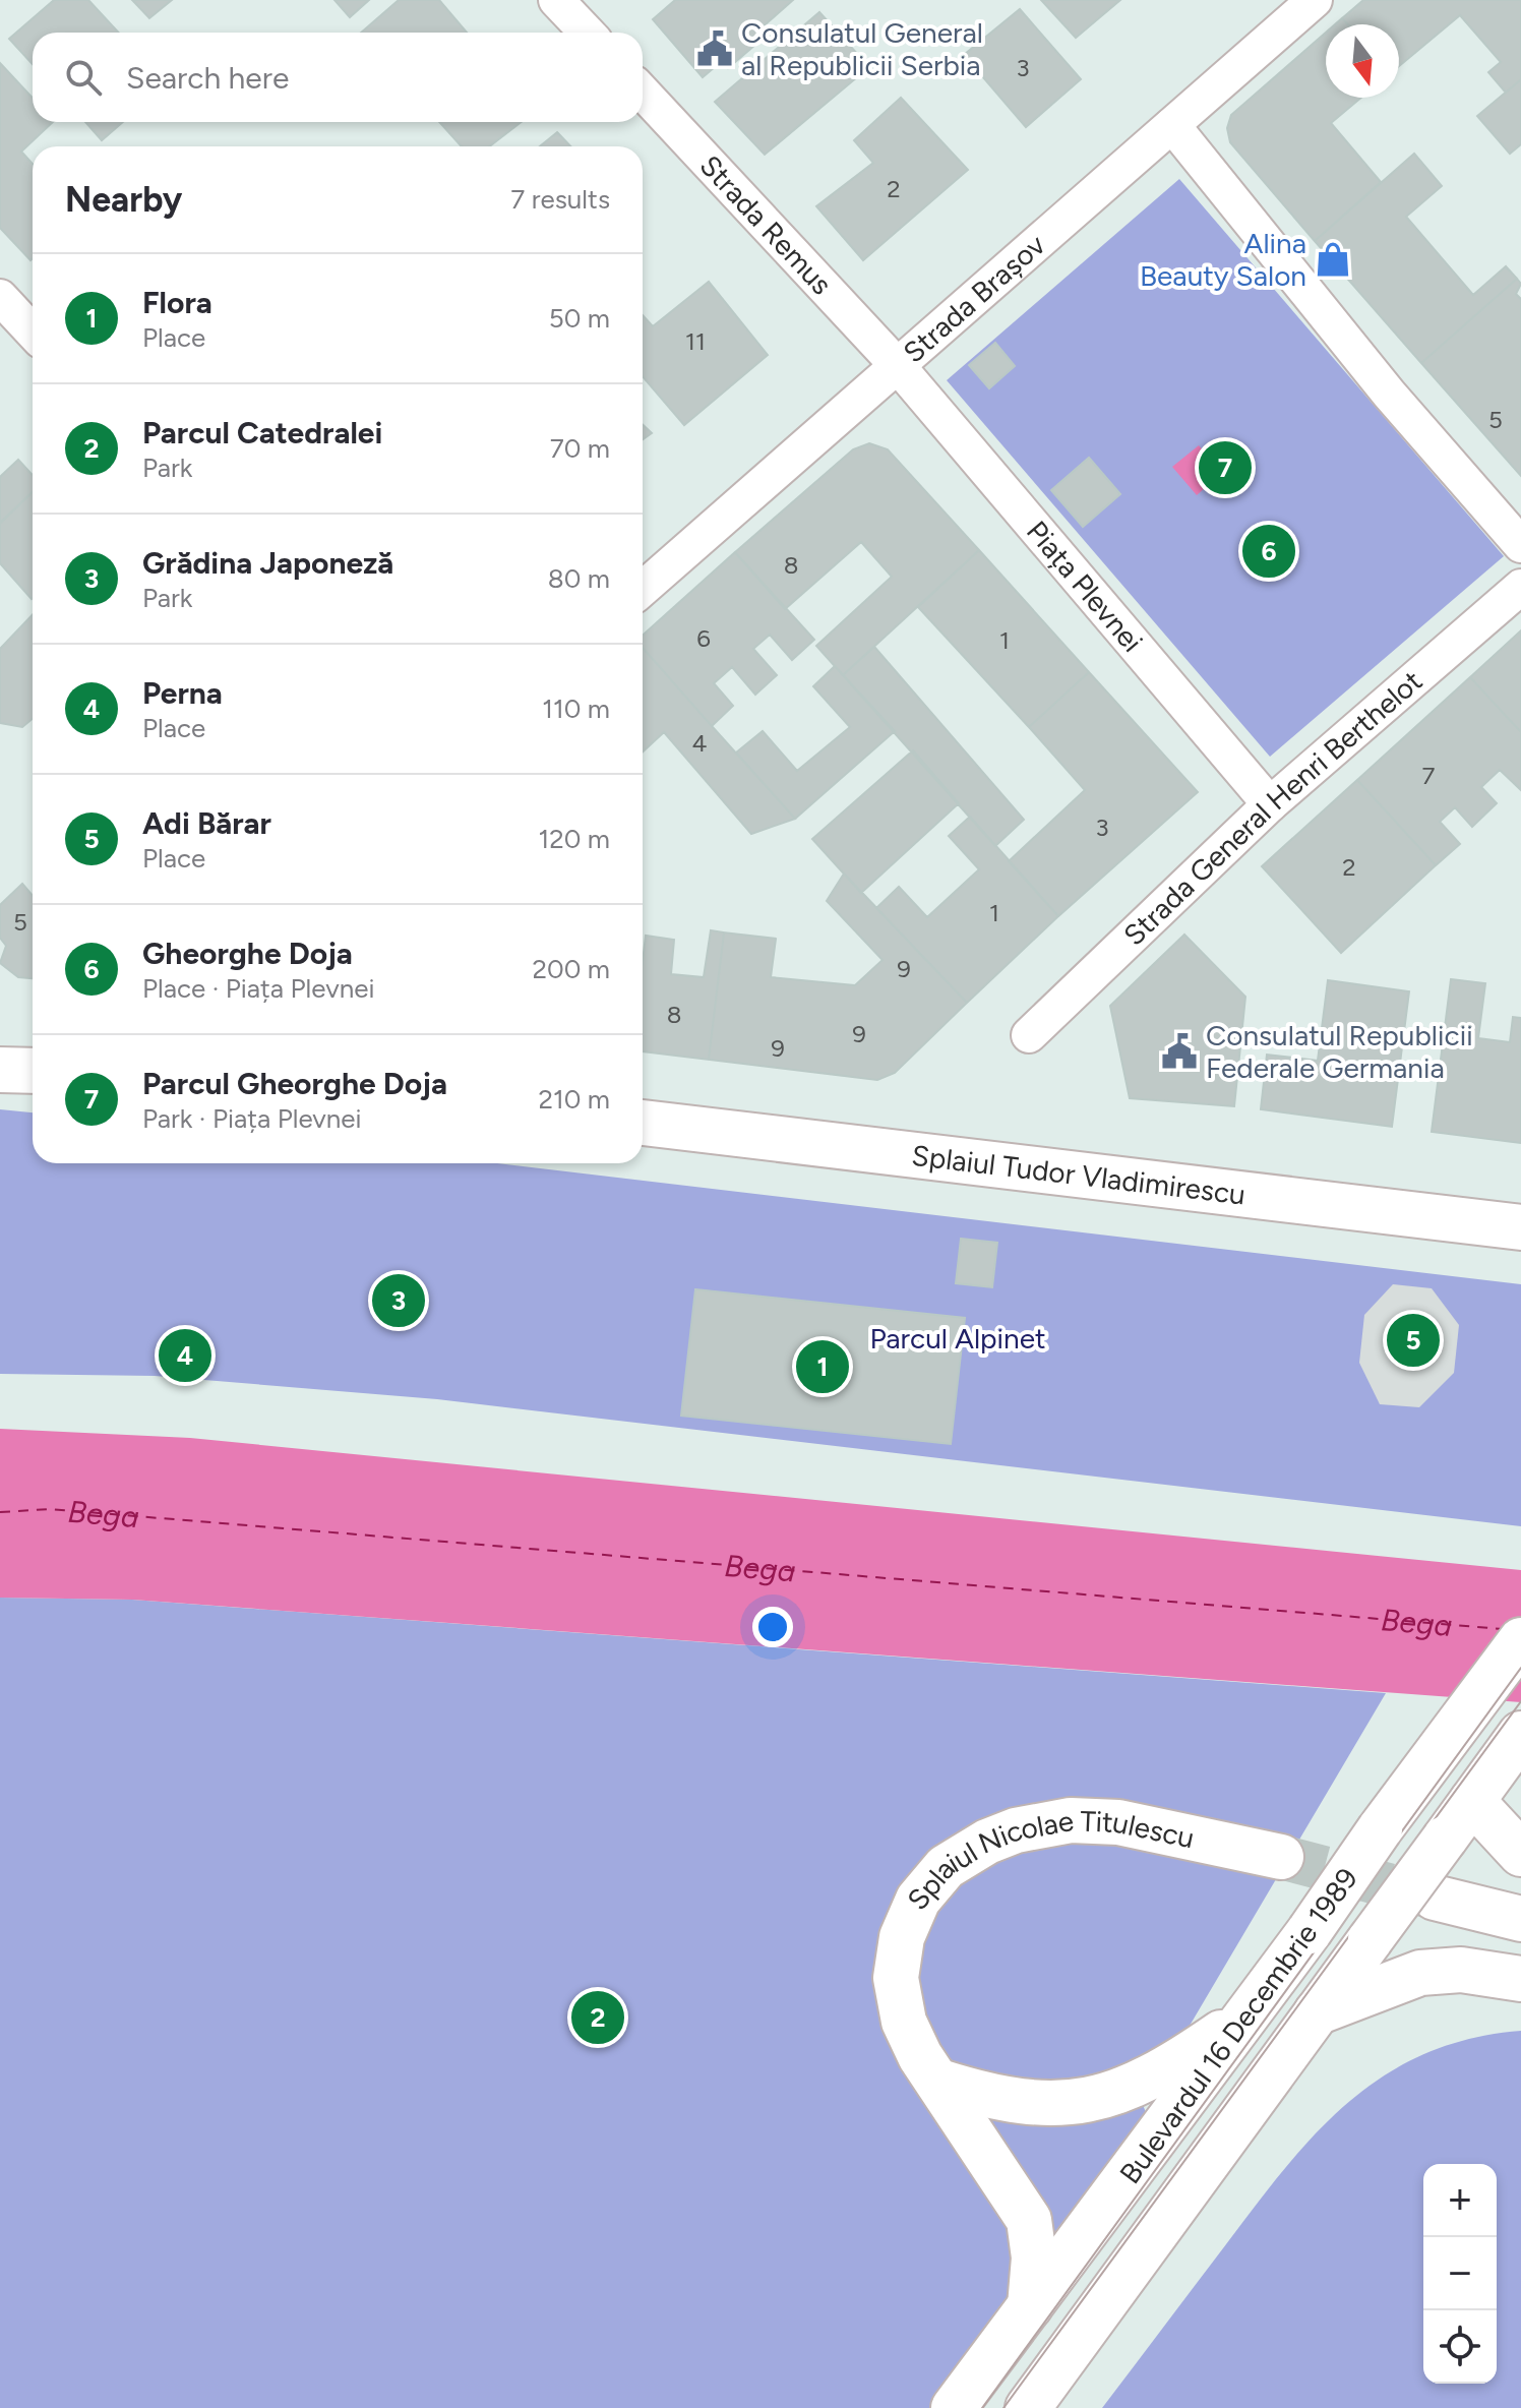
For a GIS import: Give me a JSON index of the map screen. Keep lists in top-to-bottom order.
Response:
{
  "streets": {
    "main road": ["Splaiul Tudor Vladimirescu", "Splaiul Nicolae Titulescu", "Bulevardul 16 Decembrie 1989"],
    "street": [
      "Strada Remus",
      "Strada Brașov",
      "Piața Plevnei",
      "Strada General Henri Berthelot"
    ]
  },
  "crossings": [
    ["Strada Remus", "Strada Brașov"],
    ["Strada Remus", "Piața Plevnei"],
    ["Strada Brașov", "Piața Plevnei"],
    ["Piața Plevnei", "Strada General Henri Berthelot"],
    ["Splaiul Nicolae Titulescu", "Bulevardul 16 Decembrie 1989"]
  ],
  "water": ["Bega"],
  "parks": ["Parcul Alpinet"],
  "places": {
    "public building": ["Consulatul General al Republicii Serbia", "Consulatul Republicii Federale Germania"],
    "shop": ["Alina Beauty Salon"]
  },
  "house_numbers": [
    "3",
    "2",
    "11",
    "5",
    "8",
    "6",
    "1",
    "4",
    "7",
    "3",
    "2",
    "1",
    "5",
    "9",
    "8",
    "9",
    "9"
  ],
  "north": "bottom",
  "page": {
    "search": "Search here",
    "heading": ["Nearby", "7 results"],
    "list": [
      {
        "mark": "1",
        "name": "Flora",
        "note": "Place",
        "value": "50 m"
      },
      {
        "mark": "2",
        "name": "Parcul Catedralei",
        "note": "Park",
        "value": "70 m"
      },
      {
        "mark": "3",
        "name": "Grădina Japoneză",
        "note": "Park",
        "value": "80 m"
      },
      {
        "mark": "4",
        "name": "Perna",
        "note": "Place",
        "value": "110 m"
      },
      {
        "mark": "5",
        "name": "Adi Bărar",
        "note": "Place",
        "value": "120 m"
      },
      {
        "mark": "6",
        "name": "Gheorghe Doja",
        "note": "Place · Piața Plevnei",
        "value": "200 m"
      },
      {
        "mark": "7",
        "name": "Parcul Gheorghe Doja",
        "note": "Park · Piața Plevnei",
        "value": "210 m"
      }
    ],
    "pins": [
      "7",
      "6",
      "3",
      "5",
      "4",
      "1",
      "2"
    ],
    "map_buttons": ["+", "−"]
  }
}
